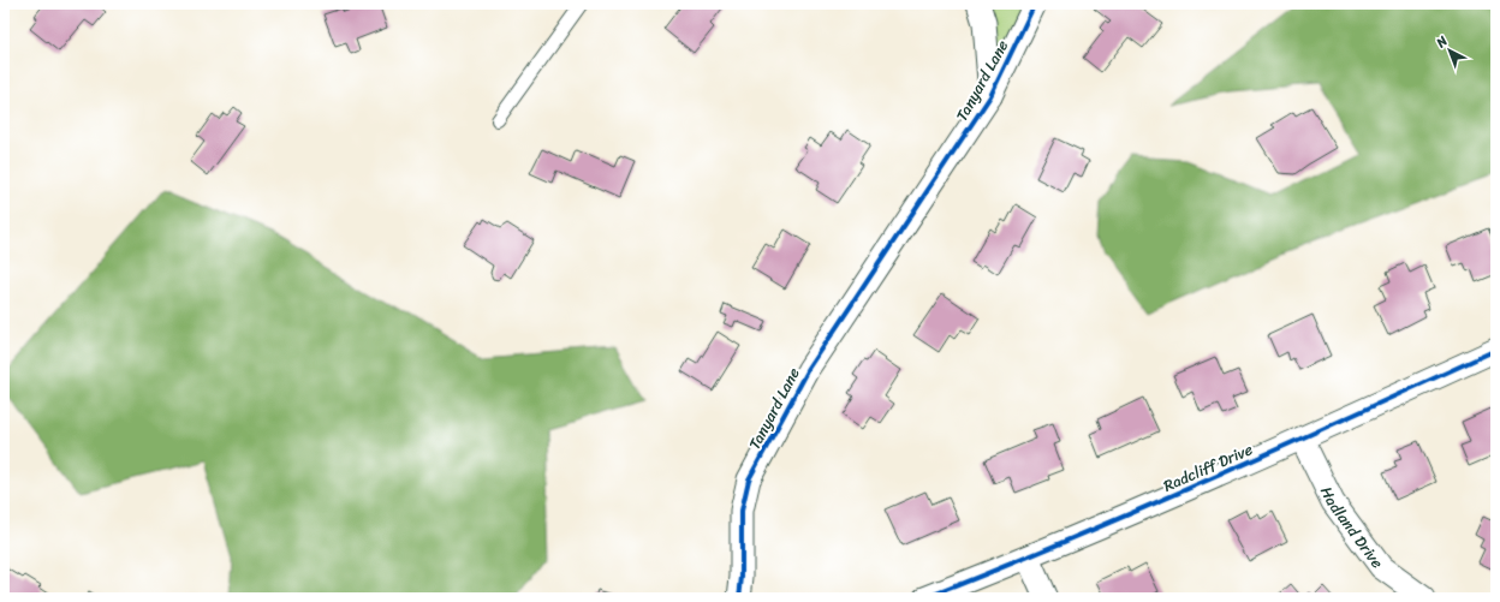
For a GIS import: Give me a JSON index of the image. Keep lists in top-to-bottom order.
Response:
{
  "streets": {
    "street": ["Tanyard Lane", "Radcliff Drive", "Hadland Drive"]
  },
  "crossings": [
    ["Radcliff Drive", "Hadland Drive"]
  ],
  "north": "top left"
}
